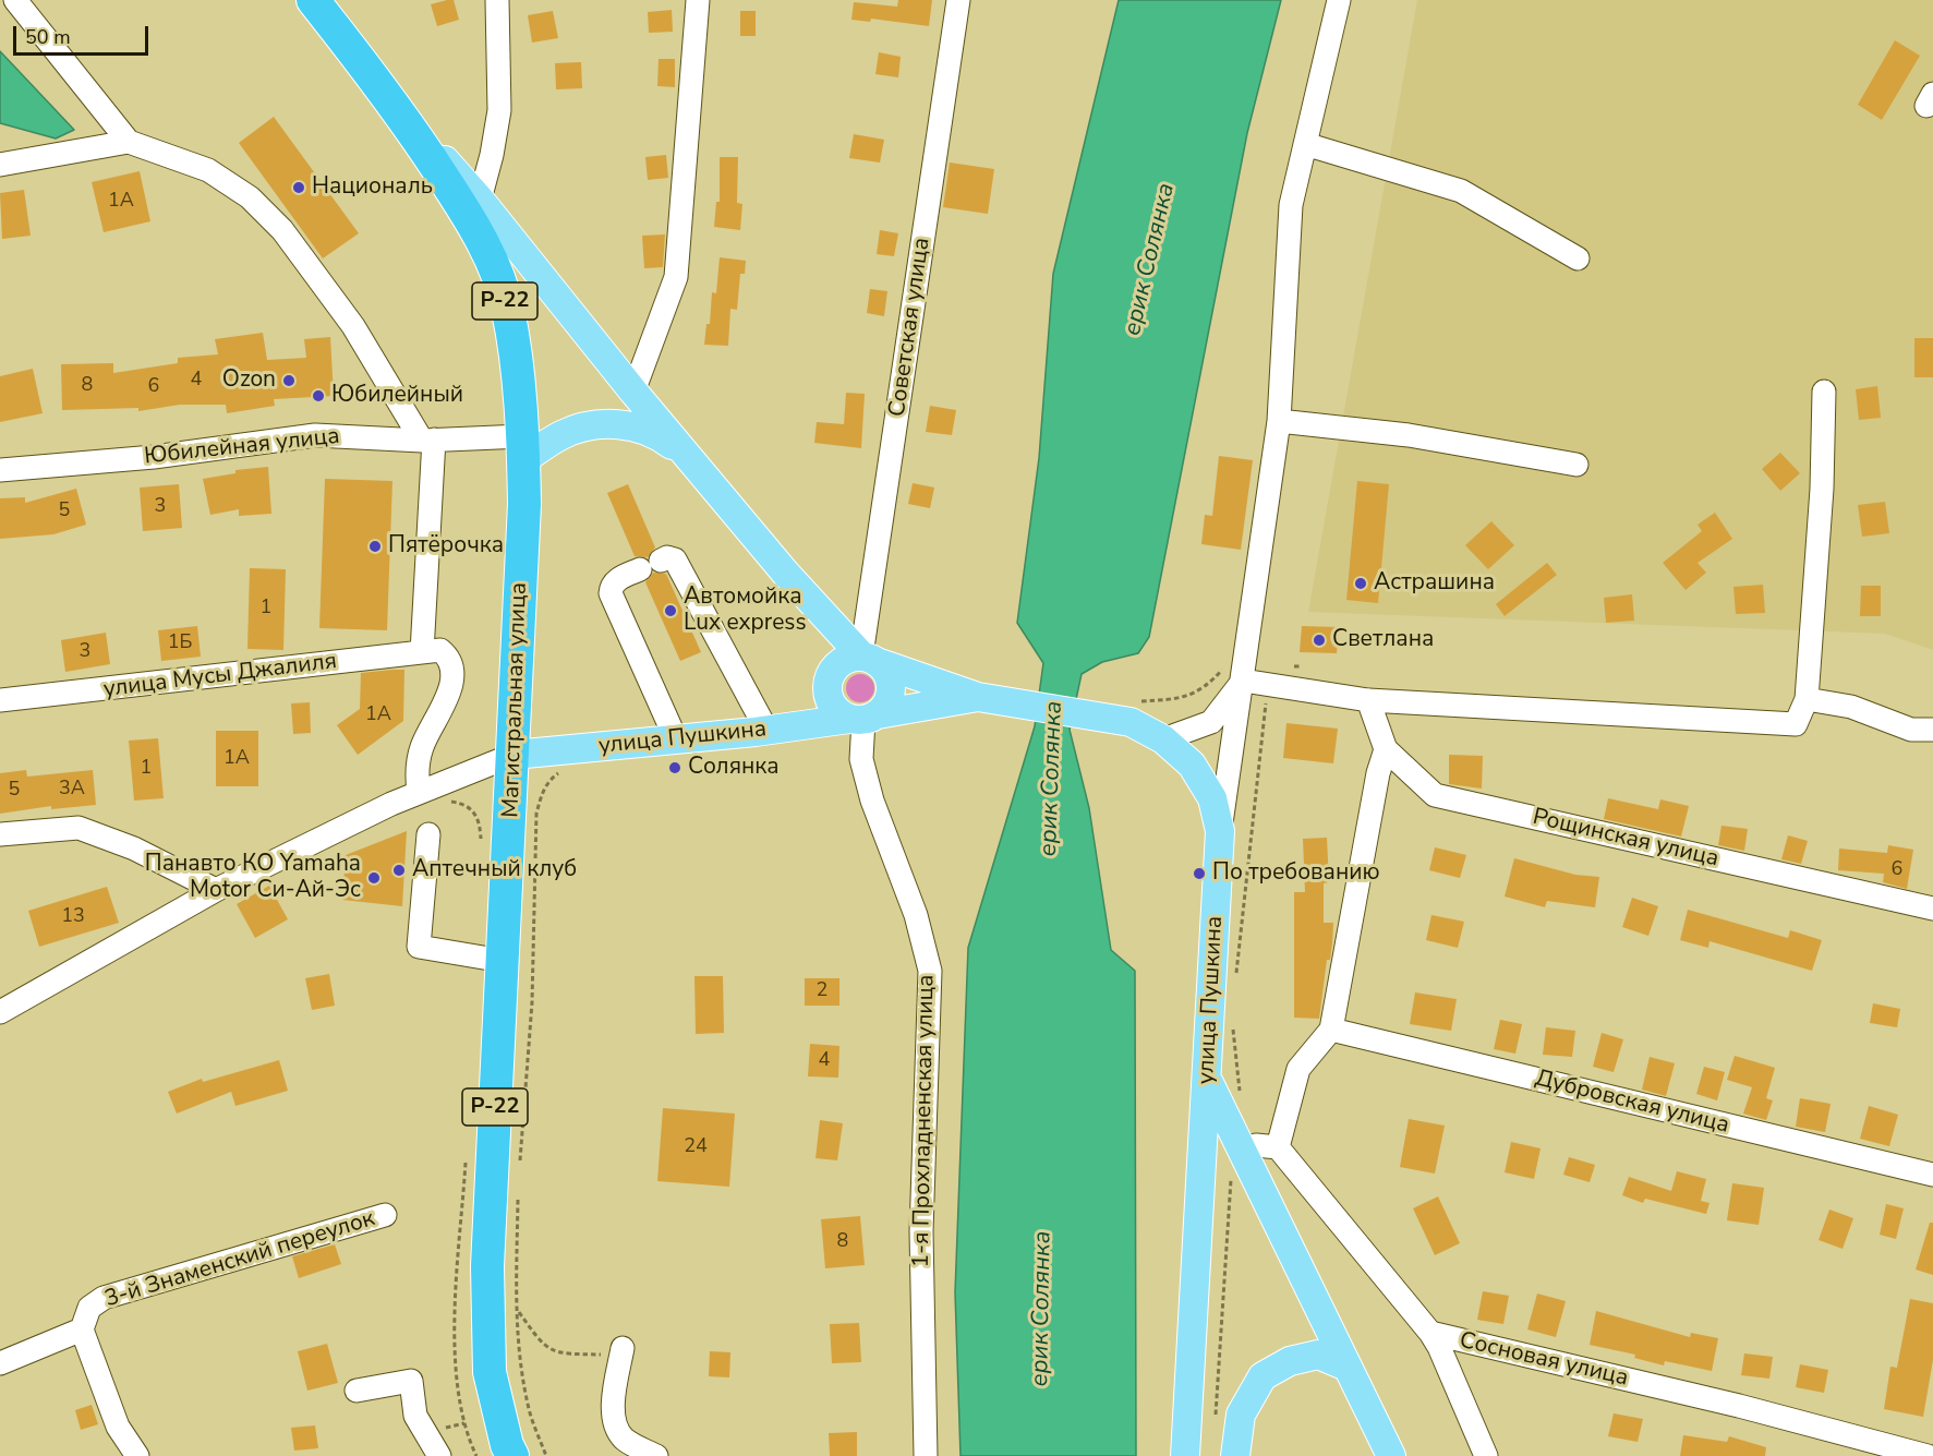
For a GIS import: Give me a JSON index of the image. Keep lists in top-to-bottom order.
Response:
{
  "streets": {
    "highway": ["Р-22", "Магистральная улица"],
    "main road": ["улица Пушкина"],
    "street": [
      "Советская улица",
      "Юбилейная улица",
      "улица Мусы Джалиля",
      "Рощинская улица",
      "Дубровская улица",
      "1-я Прохладненская улица",
      "3-й Знаменский переулок",
      "Сосновая улица"
    ]
  },
  "crossings": [
    ["Советская улица", "улица Пушкина"],
    ["Советская улица", "1-я Прохладненская улица"],
    ["Юбилейная улица", "Магистральная улица"],
    ["Магистральная улица", "улица Пушкина"],
    ["улица Пушкина", "1-я Прохладненская улица"]
  ],
  "water": ["ерик Солянка"],
  "places": [
    "Националь",
    "Ozon",
    "Юбилейный",
    "Пятёрочка",
    "Астрашина",
    "Автомойка Lux express",
    "Светлана",
    "Солянка",
    "Аптечный клуб",
    "По требованию",
    "Панавто КО Yamaha Motor Си-Ай-Эс"
  ],
  "house_numbers": [
    "1А",
    "4",
    "8",
    "6",
    "3",
    "5",
    "1",
    "1Б",
    "3",
    "1А",
    "1А",
    "1",
    "3А",
    "5",
    "6",
    "13",
    "2",
    "4",
    "24",
    "8"
  ],
  "scale_bar": "50 m"
}
